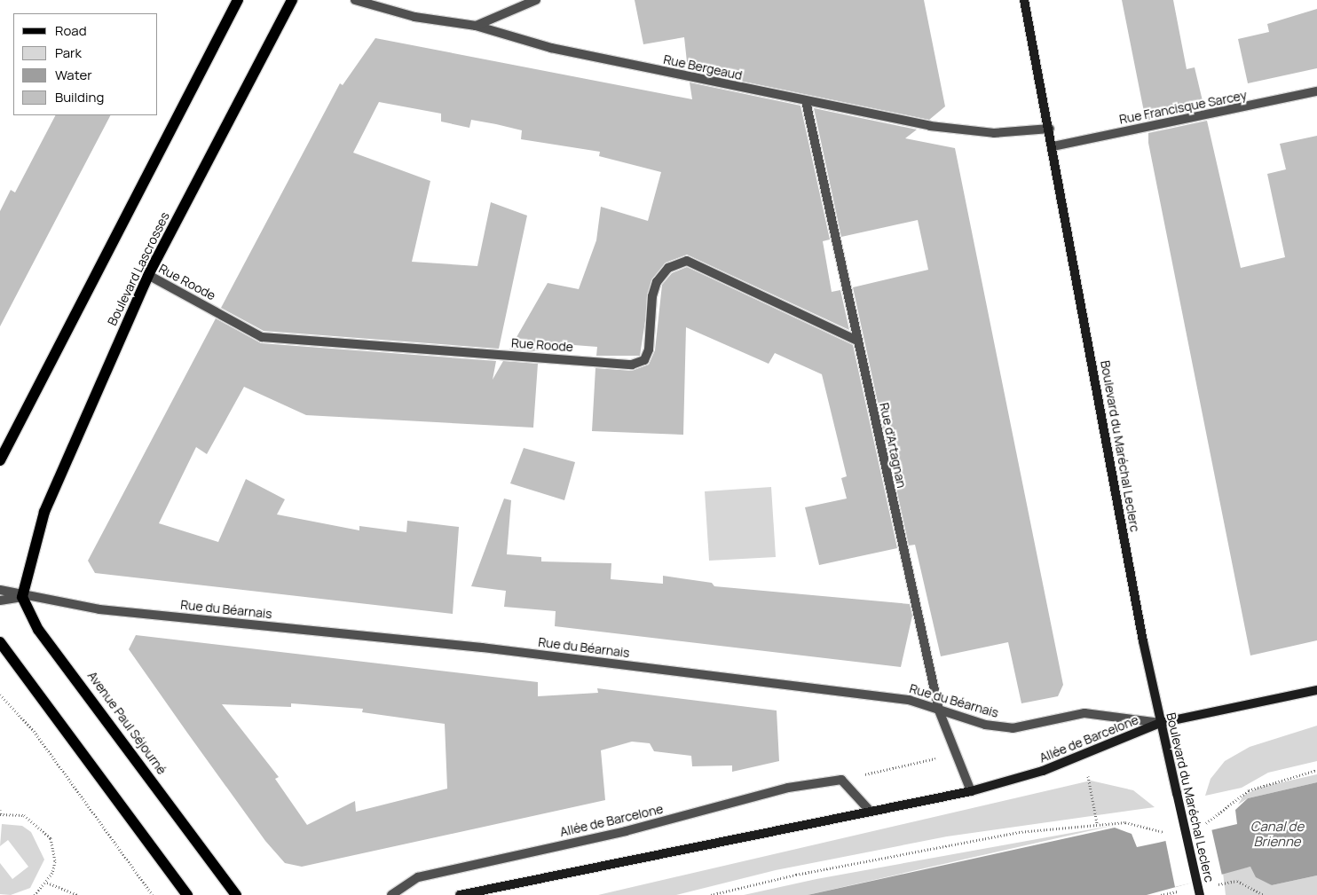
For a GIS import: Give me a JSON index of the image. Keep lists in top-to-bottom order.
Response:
{
  "streets": {
    "main road": [
      "Boulevard Lascrosses",
      "Boulevard du Maréchal Leclerc",
      "Avenue Paul Séjourné",
      "Allée de Barcelone"
    ],
    "street": [
      "Rue Bergeaud",
      "Rue Francisque Sarcey",
      "Rue Roode",
      "Rue d'Artagnan",
      "Rue du Béarnais"
    ]
  },
  "crossings": [
    ["Rue Bergeaud", "Rue d'Artagnan"],
    ["Rue Bergeaud", "Boulevard du Maréchal Leclerc"],
    ["Rue Francisque Sarcey", "Boulevard du Maréchal Leclerc"],
    ["Boulevard Lascrosses", "Rue Roode"],
    ["Boulevard Lascrosses", "Rue du Béarnais"],
    ["Boulevard Lascrosses", "Avenue Paul Séjourné"],
    ["Rue Roode", "Rue d'Artagnan"],
    ["Rue d'Artagnan", "Rue du Béarnais"],
    ["Rue d'Artagnan", "Allée de Barcelone"],
    ["Boulevard du Maréchal Leclerc", "Rue du Béarnais"],
    ["Boulevard du Maréchal Leclerc", "Allée de Barcelone"],
    ["Rue du Béarnais", "Avenue Paul Séjourné"],
    ["Rue du Béarnais", "Allée de Barcelone"]
  ],
  "water": ["Canal de Brienne"],
  "legend": [
    "Road",
    "Park",
    "Water",
    "Building"
  ]
}
